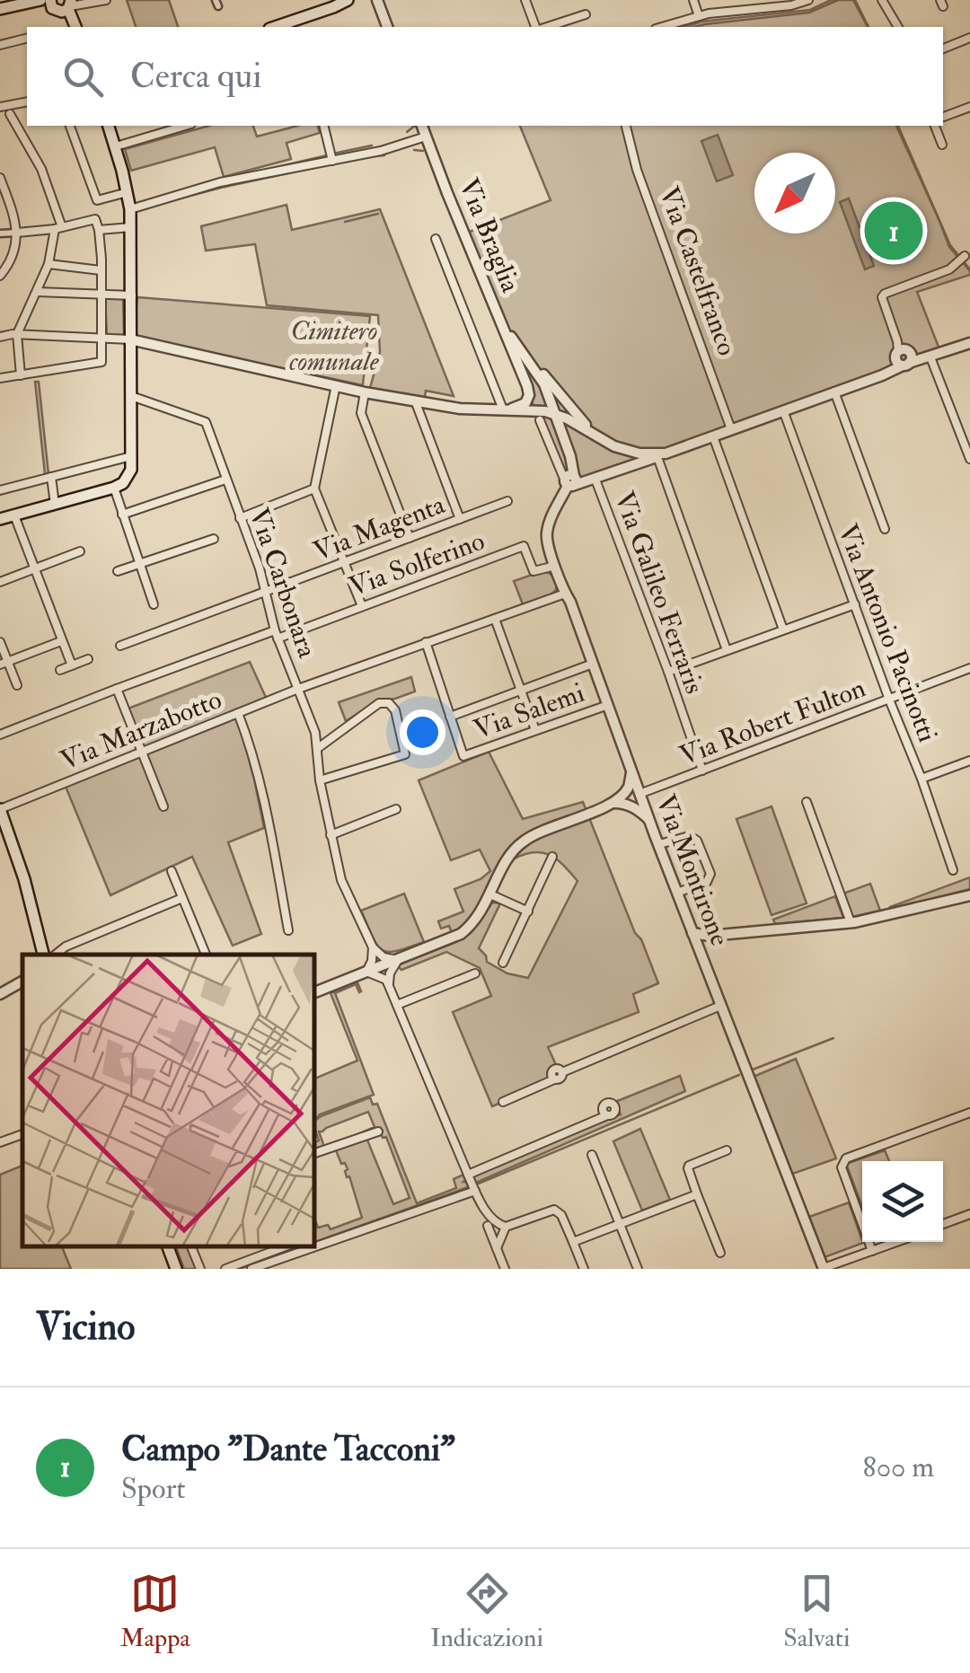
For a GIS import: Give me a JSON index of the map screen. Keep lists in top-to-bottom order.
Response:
{
  "streets": {
    "street": [
      "Via Braglia",
      "Via Castelfranco",
      "Via Magenta",
      "Via Solferino",
      "Via Carbonara",
      "Via Galileo Ferraris",
      "Via Antonio Pacinotti",
      "Via Salemi",
      "Via Robert Fulton",
      "Via Marzabotto",
      "Via Montirone"
    ]
  },
  "crossings": [
    ["Via Braglia", "Via Montirone"],
    ["Via Magenta", "Via Carbonara"],
    ["Via Solferino", "Via Carbonara"],
    ["Via Solferino", "Via Montirone"],
    ["Via Carbonara", "Via Marzabotto"],
    ["Via Galileo Ferraris", "Via Robert Fulton"],
    ["Via Antonio Pacinotti", "Via Robert Fulton"],
    ["Via Salemi", "Via Montirone"],
    ["Via Robert Fulton", "Via Montirone"],
    ["Via Marzabotto", "Via Montirone"]
  ],
  "parks": ["Cimitero comunale"],
  "north": "bottom left",
  "page": {
    "search": "Cerca qui",
    "pins": "1",
    "heading": "Vicino",
    "list": [
      {
        "mark": "1",
        "name": "Campo \"Dante Tacconi\"",
        "note": "Sport",
        "value": "800 m"
      }
    ],
    "nav": ["Mappa", "Indicazioni", "Salvati"]
  }
}
